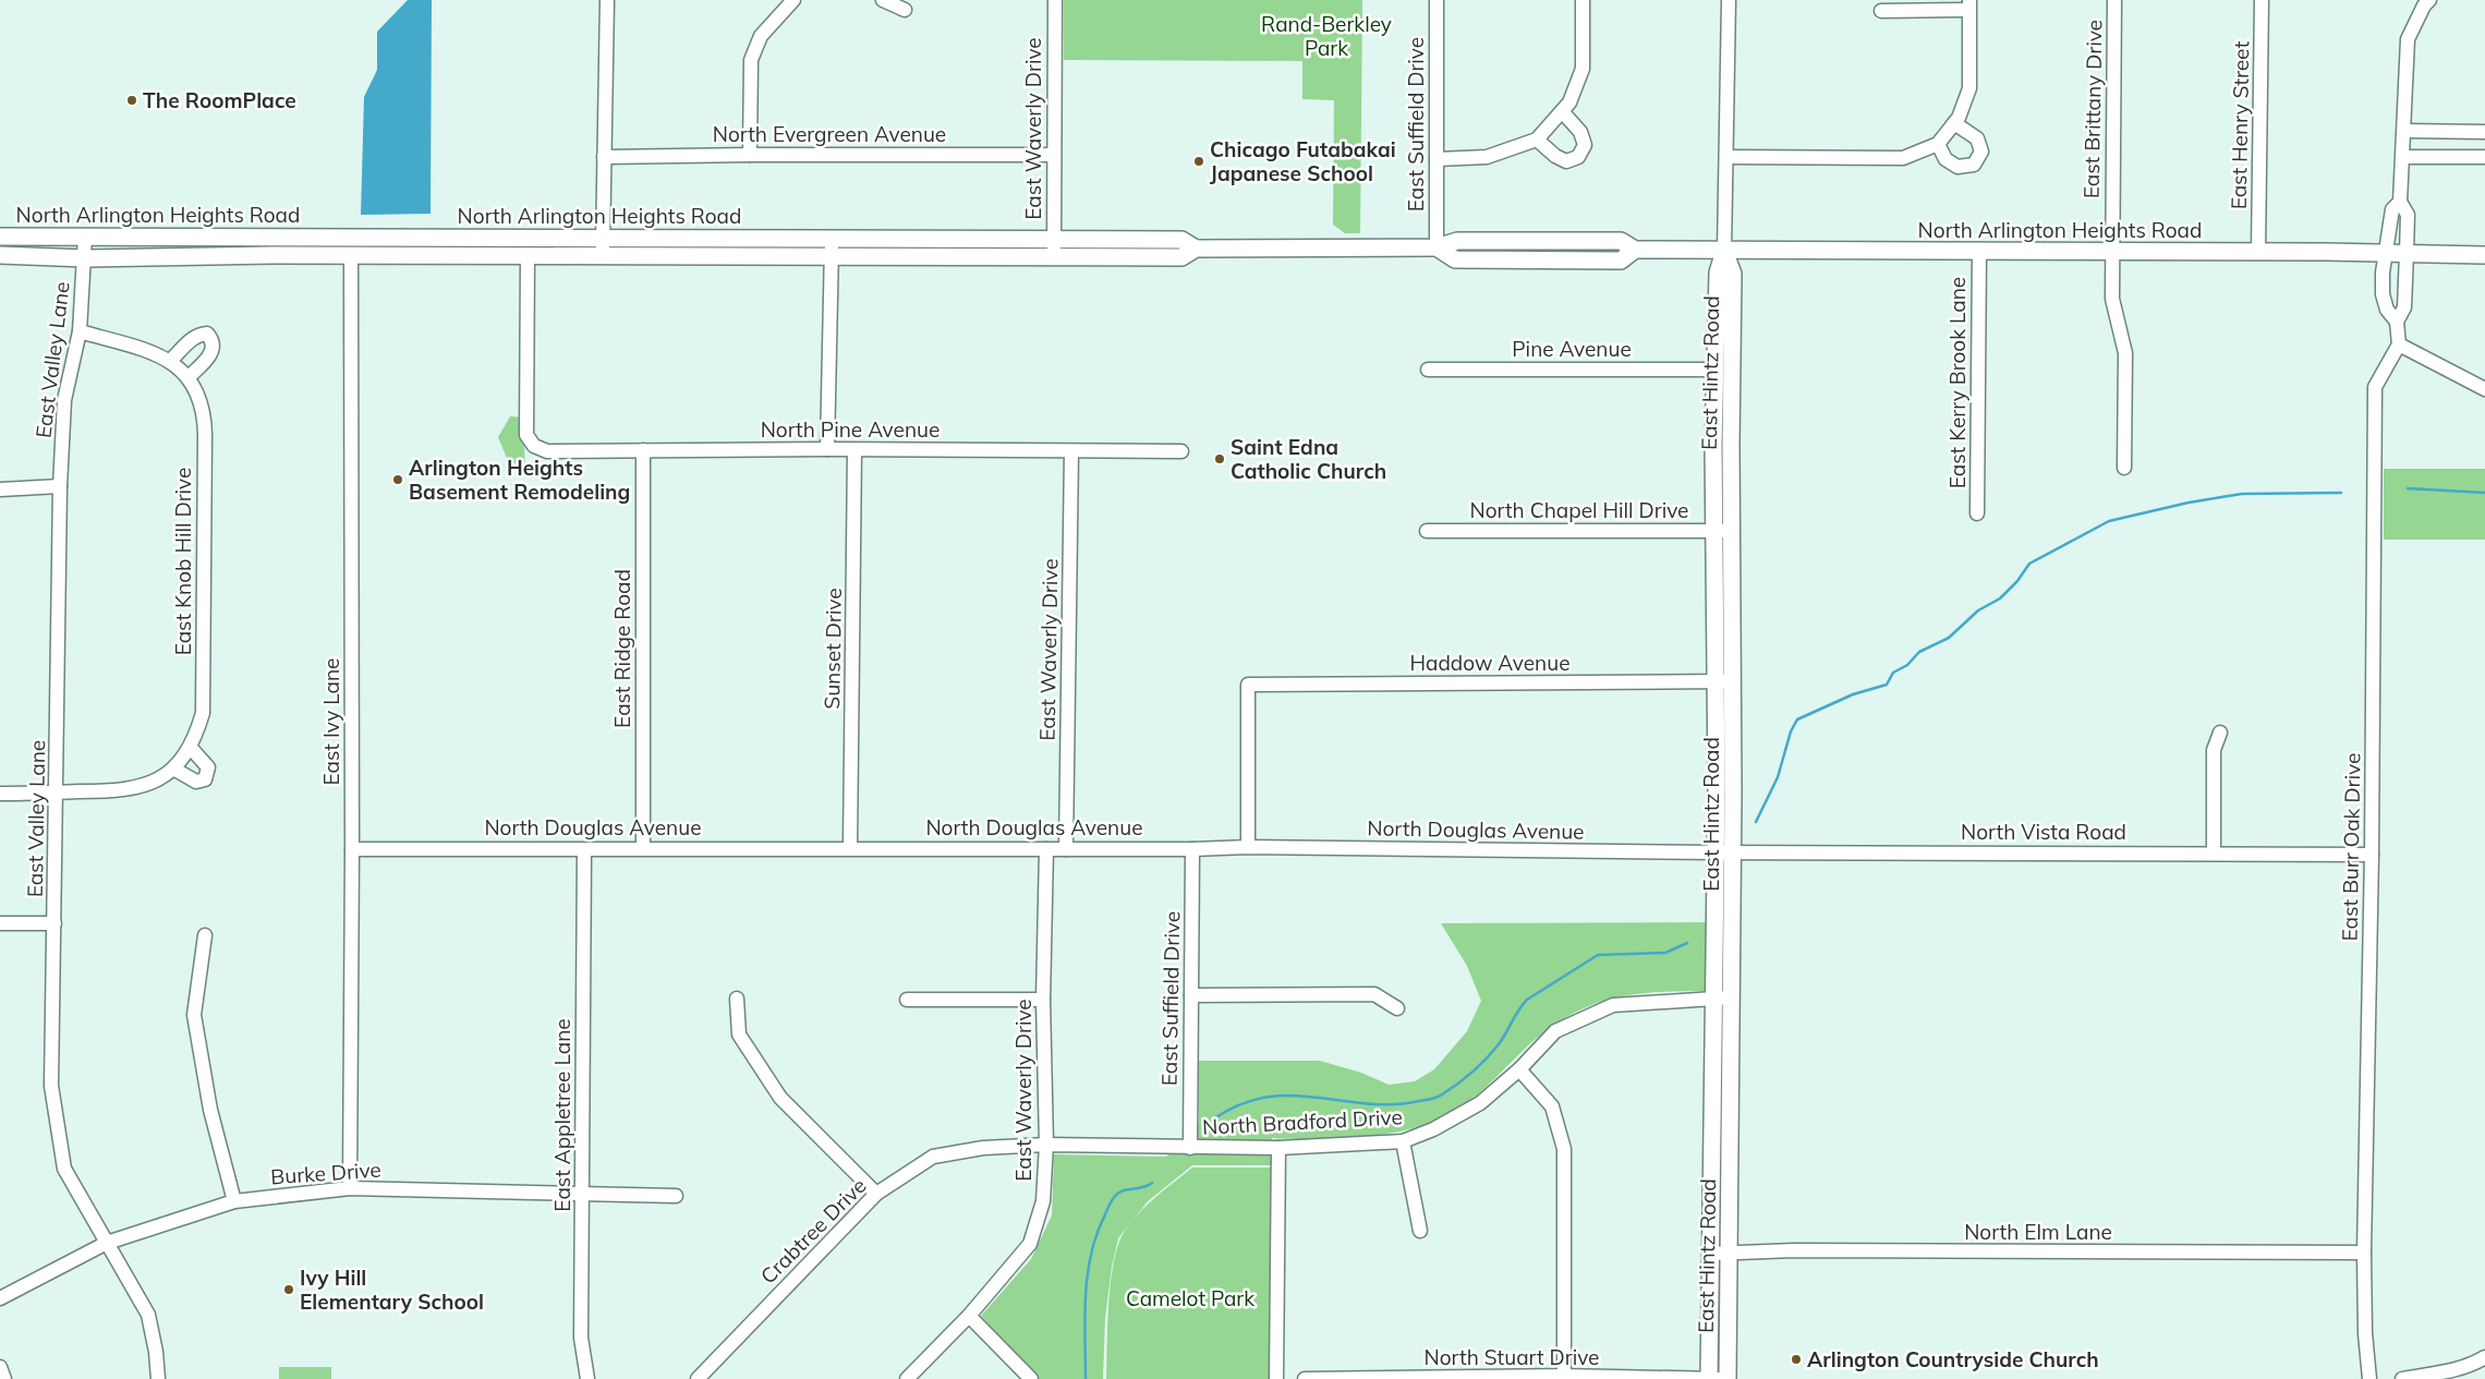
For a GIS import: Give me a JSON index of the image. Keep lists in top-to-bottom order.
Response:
{
  "streets": {
    "main road": ["North Arlington Heights Road", "East Hintz Road"],
    "street": [
      "East Brittany Drive",
      "East Suffield Drive",
      "East Henry Street",
      "East Waverly Drive",
      "North Evergreen Avenue",
      "Pine Avenue",
      "East Valley Lane",
      "East Kerry Brook Lane",
      "North Pine Avenue",
      "North Chapel Hill Drive",
      "East Knob Hill Drive",
      "East Ridge Road",
      "Sunset Drive",
      "Haddow Avenue",
      "East Ivy Lane",
      "North Douglas Avenue",
      "North Vista Road",
      "East Burr Oak Drive",
      "East Appletree Lane",
      "North Bradford Drive",
      "Burke Drive",
      "Crabtree Drive",
      "North Elm Lane",
      "North Stuart Drive"
    ]
  },
  "crossings": [
    ["East Brittany Drive", "North Arlington Heights Road"],
    ["East Suffield Drive", "North Arlington Heights Road"],
    ["East Suffield Drive", "North Douglas Avenue"],
    ["East Suffield Drive", "North Bradford Drive"],
    ["East Henry Street", "North Arlington Heights Road"],
    ["East Waverly Drive", "North Evergreen Avenue"],
    ["East Waverly Drive", "North Arlington Heights Road"],
    ["East Waverly Drive", "North Pine Avenue"],
    ["East Waverly Drive", "North Douglas Avenue"],
    ["East Waverly Drive", "North Bradford Drive"],
    ["East Waverly Drive", "Crabtree Drive"],
    ["North Arlington Heights Road", "East Valley Lane"],
    ["North Arlington Heights Road", "East Hintz Road"],
    ["North Arlington Heights Road", "East Kerry Brook Lane"],
    ["North Arlington Heights Road", "North Pine Avenue"],
    ["North Arlington Heights Road", "East Ivy Lane"],
    ["Pine Avenue", "East Hintz Road"],
    ["East Valley Lane", "East Knob Hill Drive"],
    ["East Valley Lane", "Burke Drive"],
    ["East Hintz Road", "North Chapel Hill Drive"],
    ["East Hintz Road", "Haddow Avenue"],
    ["East Hintz Road", "North Douglas Avenue"],
    ["East Hintz Road", "North Vista Road"],
    ["East Hintz Road", "North Bradford Drive"],
    ["East Hintz Road", "North Elm Lane"],
    ["East Hintz Road", "North Stuart Drive"],
    ["North Pine Avenue", "East Ridge Road"],
    ["North Pine Avenue", "Sunset Drive"],
    ["East Ridge Road", "North Douglas Avenue"],
    ["Sunset Drive", "North Douglas Avenue"],
    ["Haddow Avenue", "North Douglas Avenue"],
    ["East Ivy Lane", "North Douglas Avenue"],
    ["East Ivy Lane", "Burke Drive"],
    ["North Douglas Avenue", "North Vista Road"],
    ["North Douglas Avenue", "East Appletree Lane"],
    ["North Vista Road", "East Burr Oak Drive"],
    ["East Burr Oak Drive", "North Elm Lane"],
    ["East Appletree Lane", "Burke Drive"],
    ["North Bradford Drive", "Crabtree Drive"]
  ],
  "parks": ["Rand-Berkley Park", "Camelot Park"],
  "places": [
    "The RoomPlace",
    "Chicago Futabakai Japanese School",
    "Saint Edna Catholic Church",
    "Arlington Heights Basement Remodeling",
    "Ivy Hill Elementary School",
    "Arlington Countryside Church"
  ]
}
